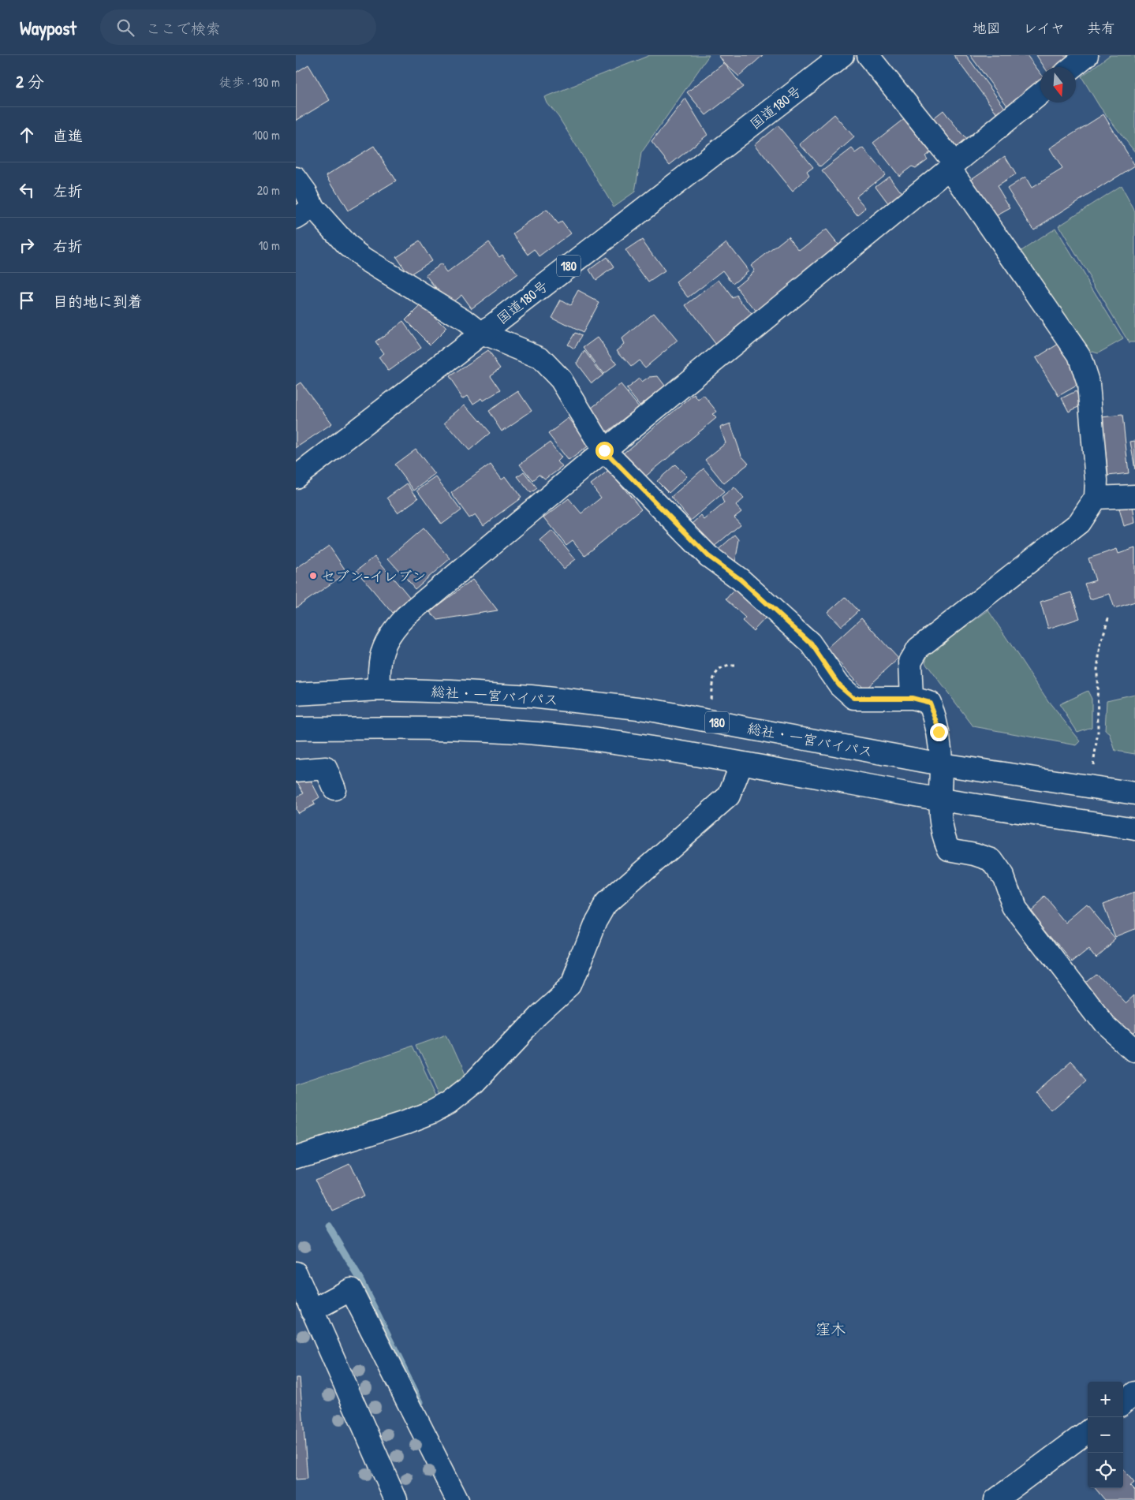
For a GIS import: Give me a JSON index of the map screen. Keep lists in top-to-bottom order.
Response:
{
  "streets": {
    "main road": ["国道180号", "180", "総社・一宮バイパス"]
  },
  "districts": ["窪木"],
  "places": ["セブン-イレブン"],
  "north": "bottom",
  "page": {
    "header": "Waypost",
    "search": "ここで検索",
    "nav": ["地図", "レイヤ", "共有"],
    "heading": ["2 分", "徒歩 · 130 m"],
    "list": [
      ["直進", "100 m"],
      ["左折", "20 m"],
      ["右折", "10 m"],
      "目的地に到着"
    ],
    "map_buttons": ["+", "−"]
  }
}
